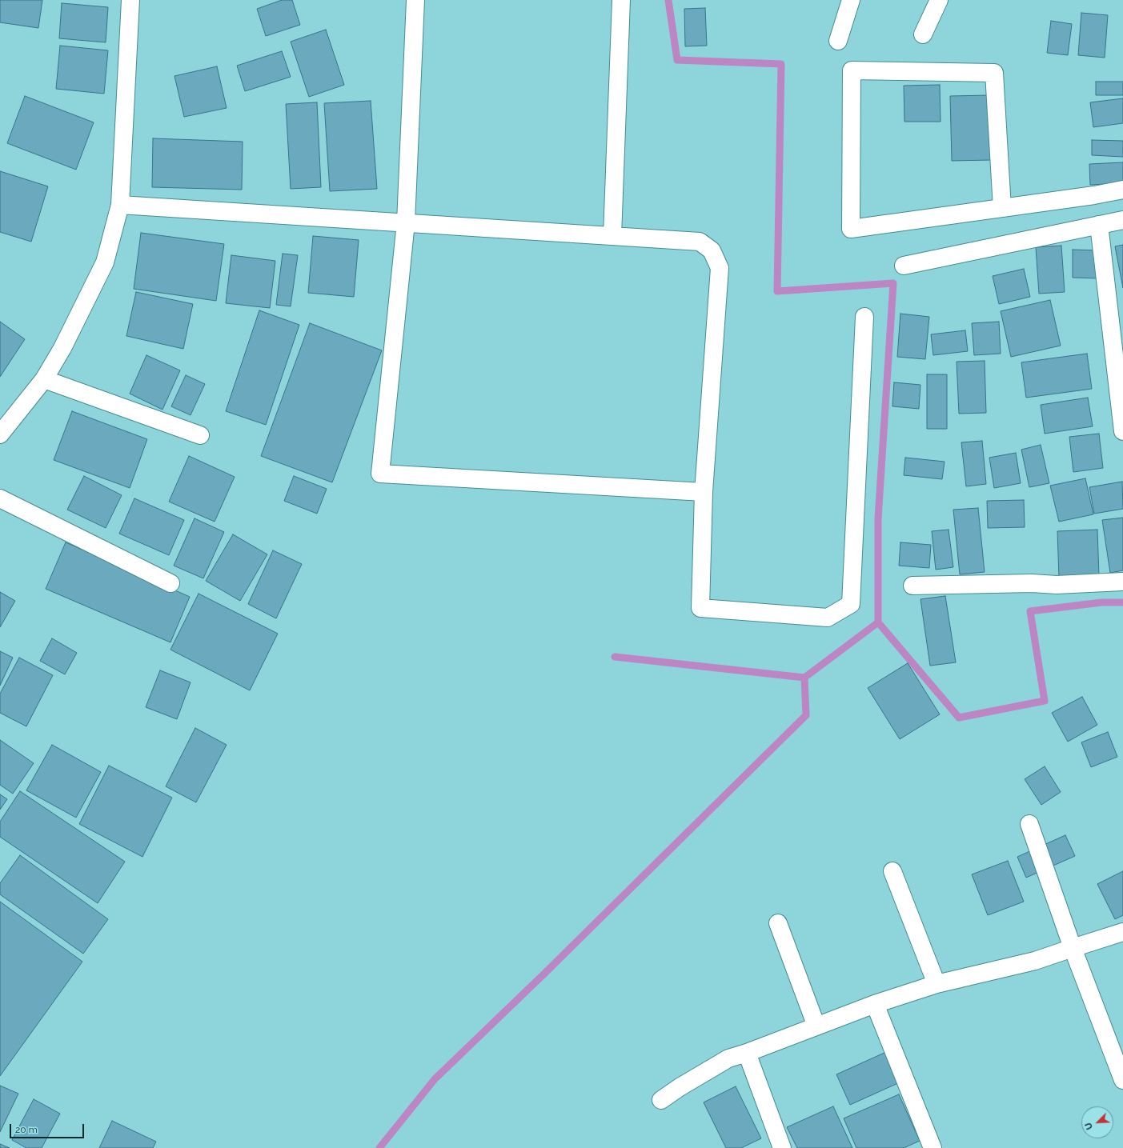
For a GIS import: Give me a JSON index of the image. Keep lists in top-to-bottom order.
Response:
{
  "scale_bar": "20 m",
  "north": "bottom left"
}
